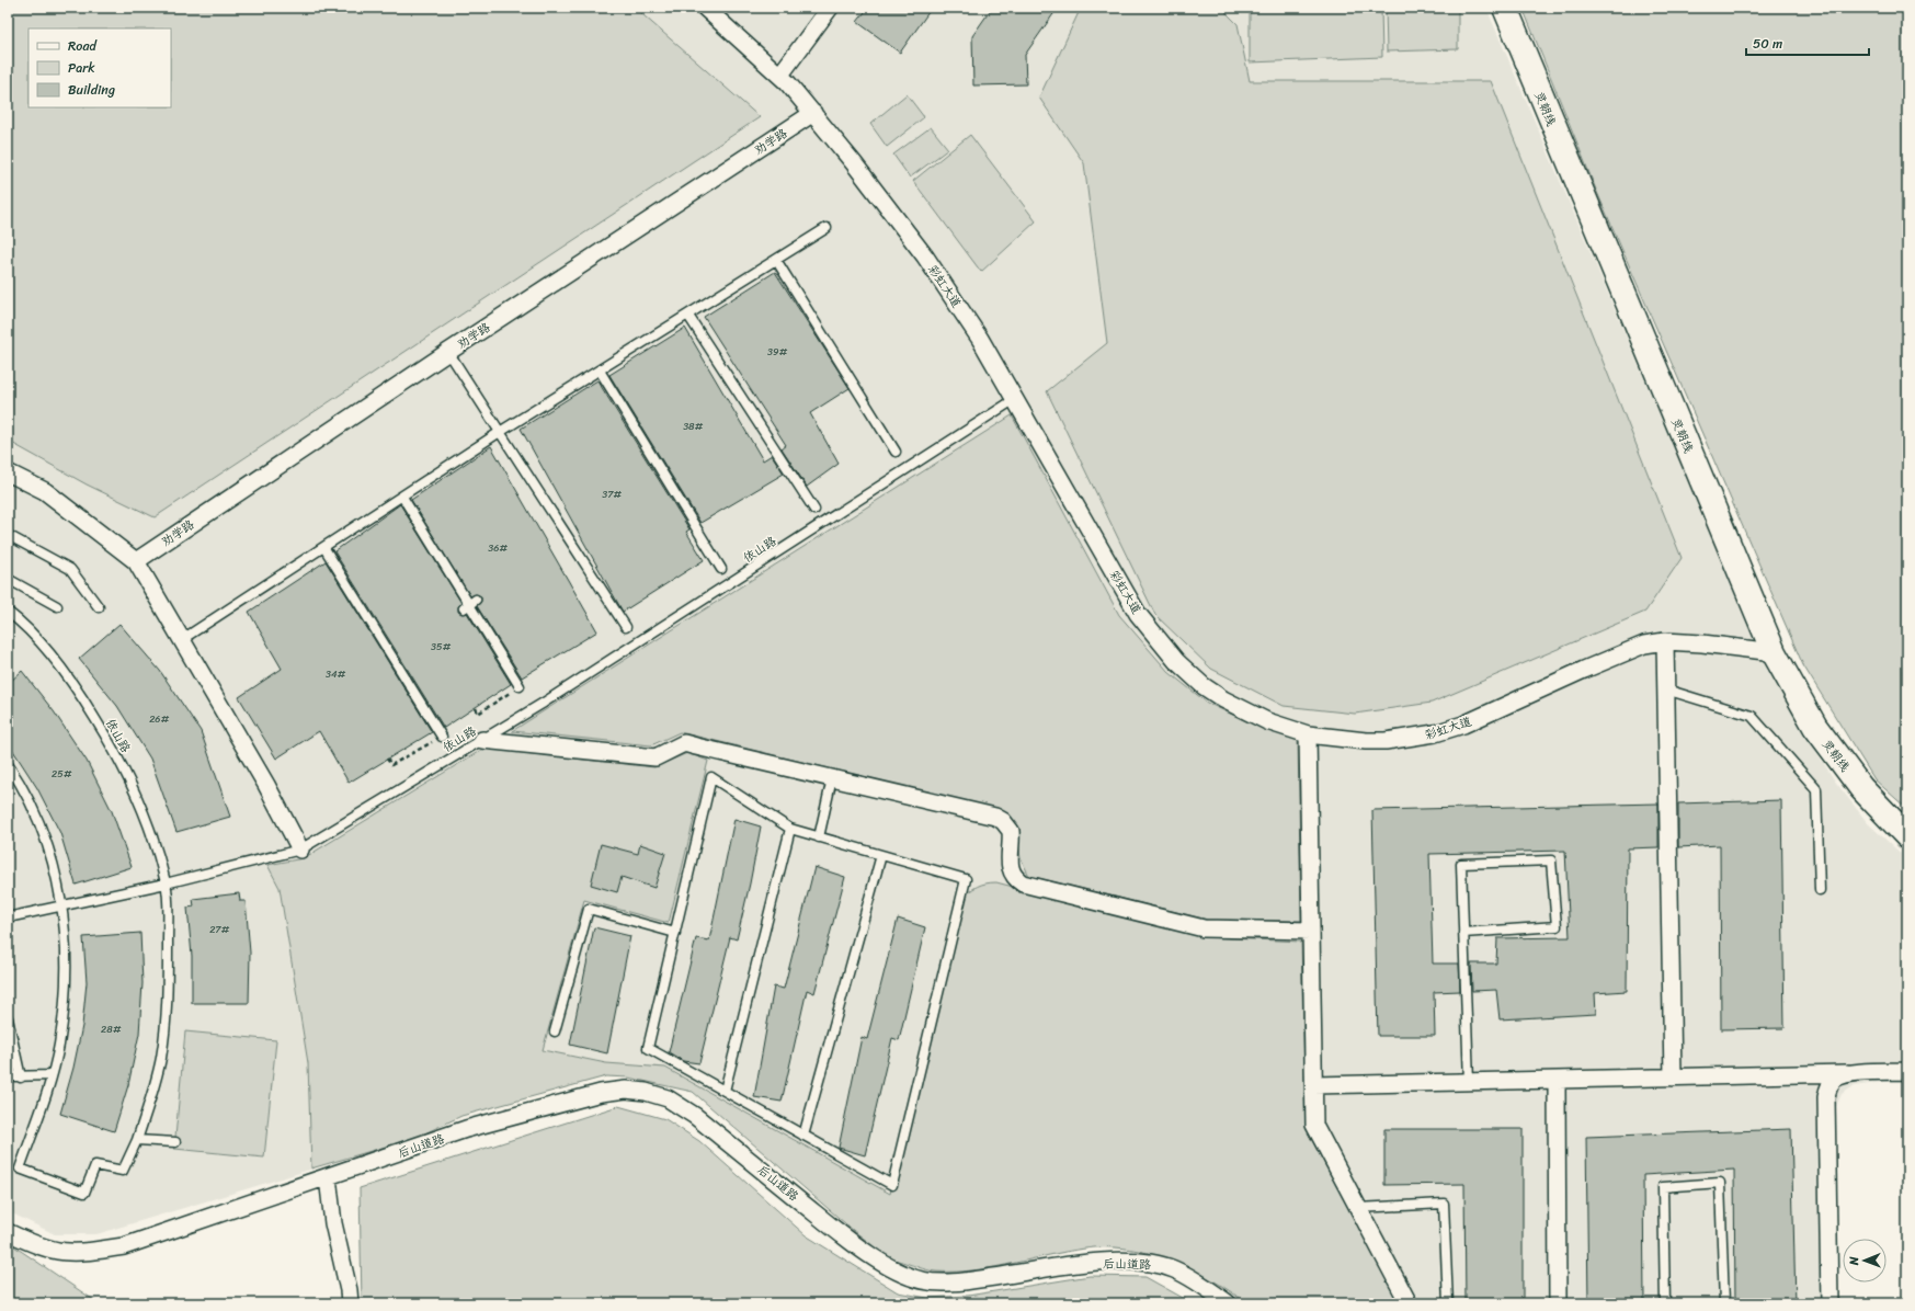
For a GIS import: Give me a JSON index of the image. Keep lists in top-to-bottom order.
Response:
{
  "streets": {
    "main road": ["灵朝线"],
    "street": ["劝学路", "彩虹大道", "后山道路"],
    "lane": ["依山路"]
  },
  "crossings": [
    ["灵朝线", "彩虹大道"],
    ["劝学路", "彩虹大道"],
    ["彩虹大道", "依山路"]
  ],
  "house_numbers": [
    "39#",
    "38#",
    "37#",
    "36#",
    "35#",
    "34#",
    "26#",
    "25#",
    "27#",
    "28#"
  ],
  "legend": ["Road", "Park", "Building"],
  "scale_bar": "50 m",
  "north": "left"
}
